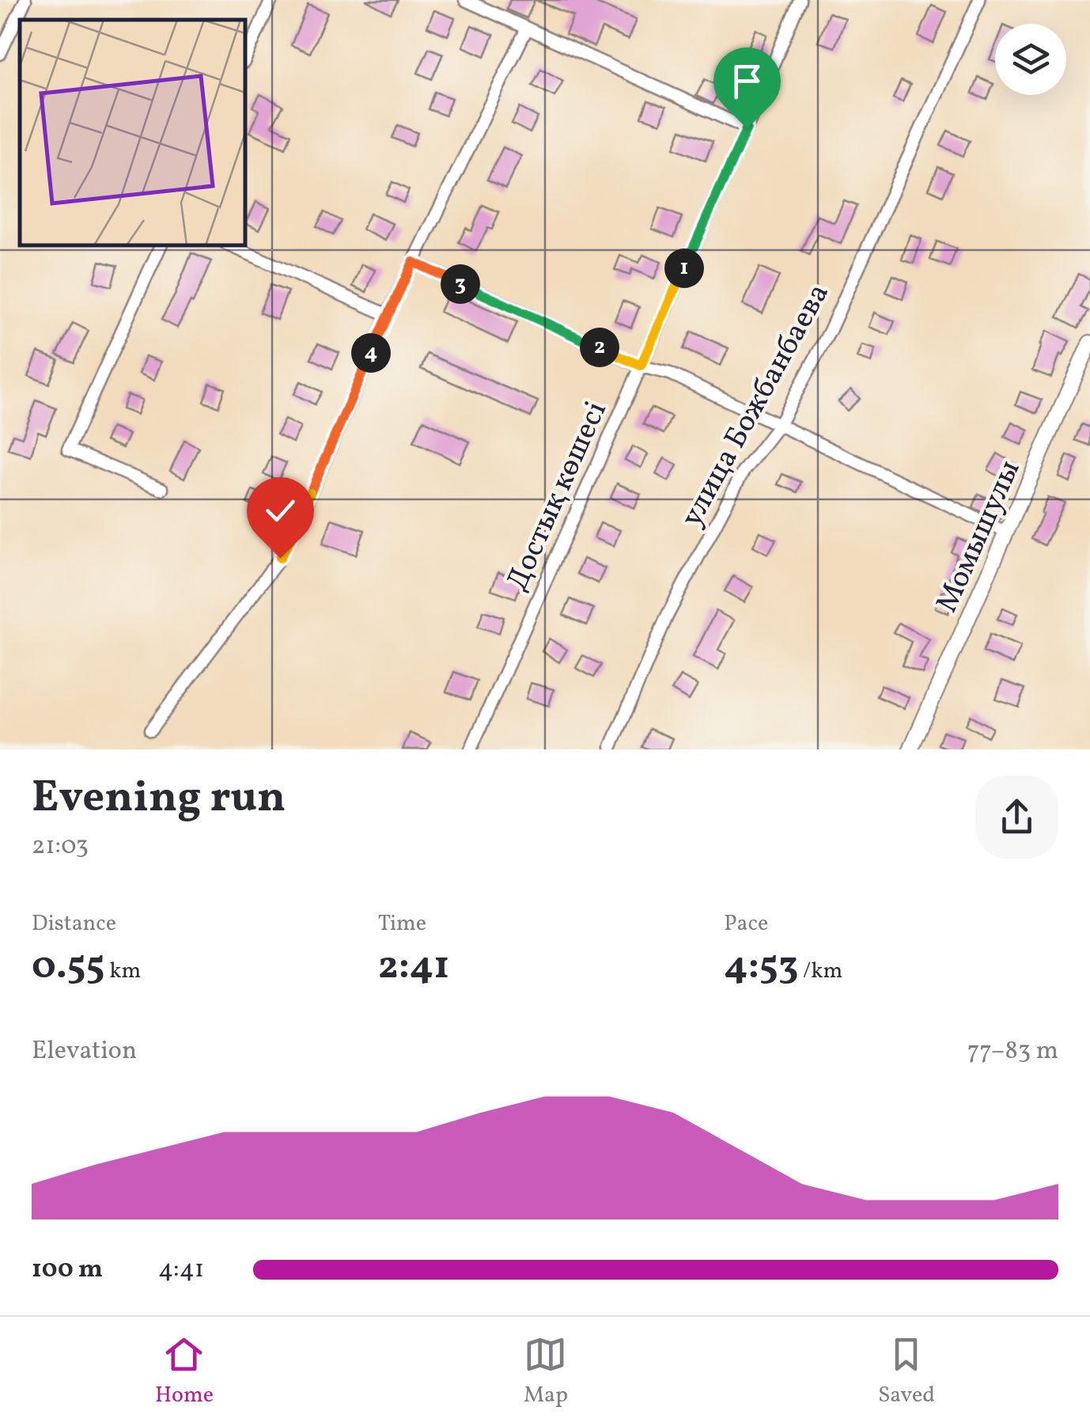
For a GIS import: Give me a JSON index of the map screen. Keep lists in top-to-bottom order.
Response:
{
  "streets": {
    "street": ["улица Божбанбаева", "Достық көшесі", "Момышулы"]
  },
  "page": {
    "pins": [
      "1",
      "3",
      "2",
      "4"
    ],
    "heading": ["Evening run", "21:03"],
    "stats": [
      ["Distance", "0.55 km"],
      ["Time", "2:41"],
      ["Pace", "4:53 /km"]
    ],
    "chart": ["Elevation", "77–83 m"],
    "list": [
      {
        "name": "100 m",
        "note": "4:41"
      }
    ],
    "tabs": ["Home", "Map", "Saved"]
  }
}
